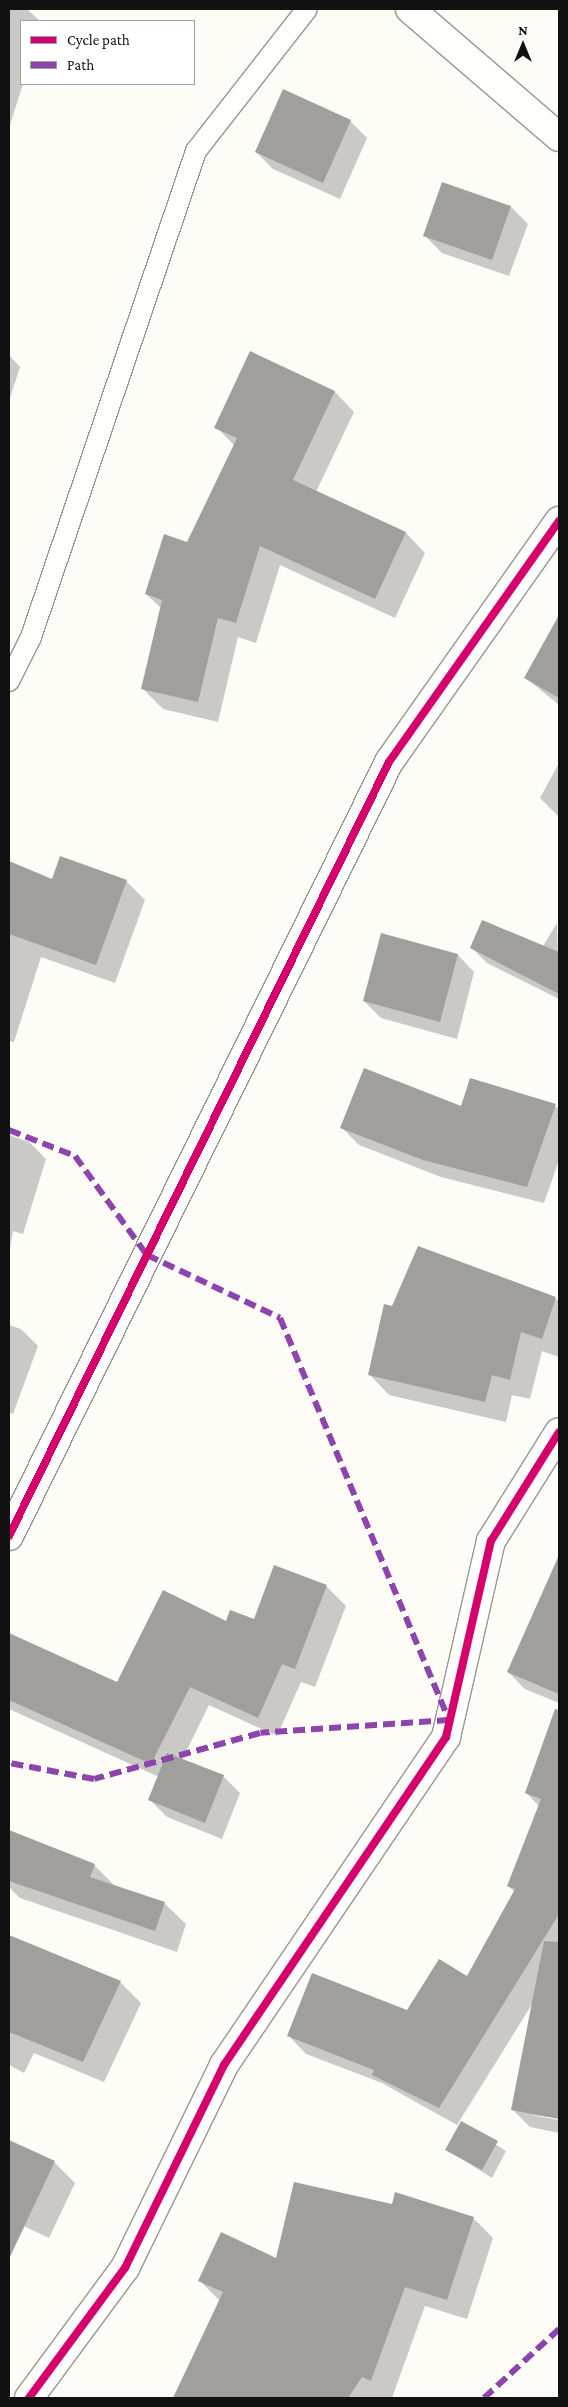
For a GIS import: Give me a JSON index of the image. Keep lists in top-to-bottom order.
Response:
{
  "legend": ["Cycle path", "Path"],
  "north": "top"
}
